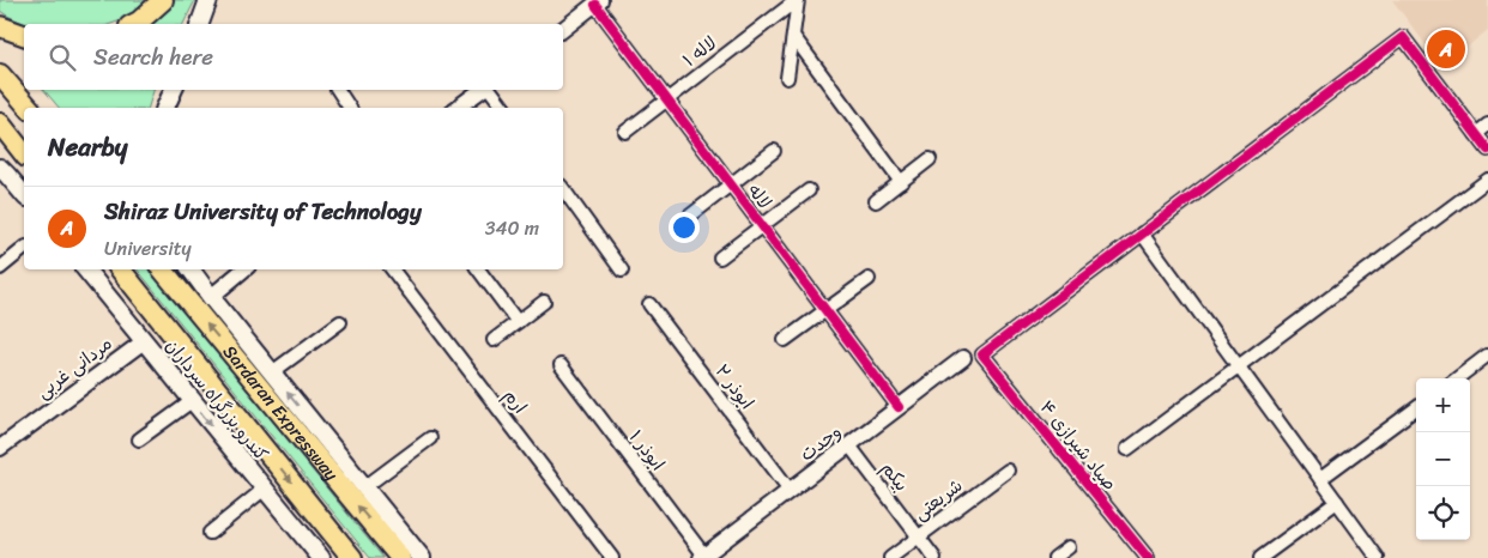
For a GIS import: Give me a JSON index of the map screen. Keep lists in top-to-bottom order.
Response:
{
  "streets": {
    "highway": ["Sardaran Expressway"],
    "main road": ["کندرو بزرگراه سرداران"],
    "street": [
      "لاله ۱",
      "لاله",
      "مردانی غربی",
      "ابوذر ۲",
      "ارم",
      "وحدت",
      "صیاد شیرازی ۴",
      "ابوذر ۱",
      "بیکم",
      "شریعتی"
    ]
  },
  "crossings": [
    ["لاله ۱", "لاله"],
    ["لاله", "وحدت"],
    ["مردانی غربی", "کندرو بزرگراه سرداران"],
    ["ابوذر ۲", "وحدت"],
    ["وحدت", "ابوذر ۱"],
    ["وحدت", "بیکم"],
    ["بیکم", "شریعتی"]
  ],
  "page": {
    "search": "Search here",
    "pins": "A",
    "heading": "Nearby",
    "list": [
      {
        "mark": "A",
        "name": "Shiraz University of Technology",
        "note": "University",
        "value": "340 m"
      }
    ],
    "map_buttons": ["+", "−"]
  }
}
